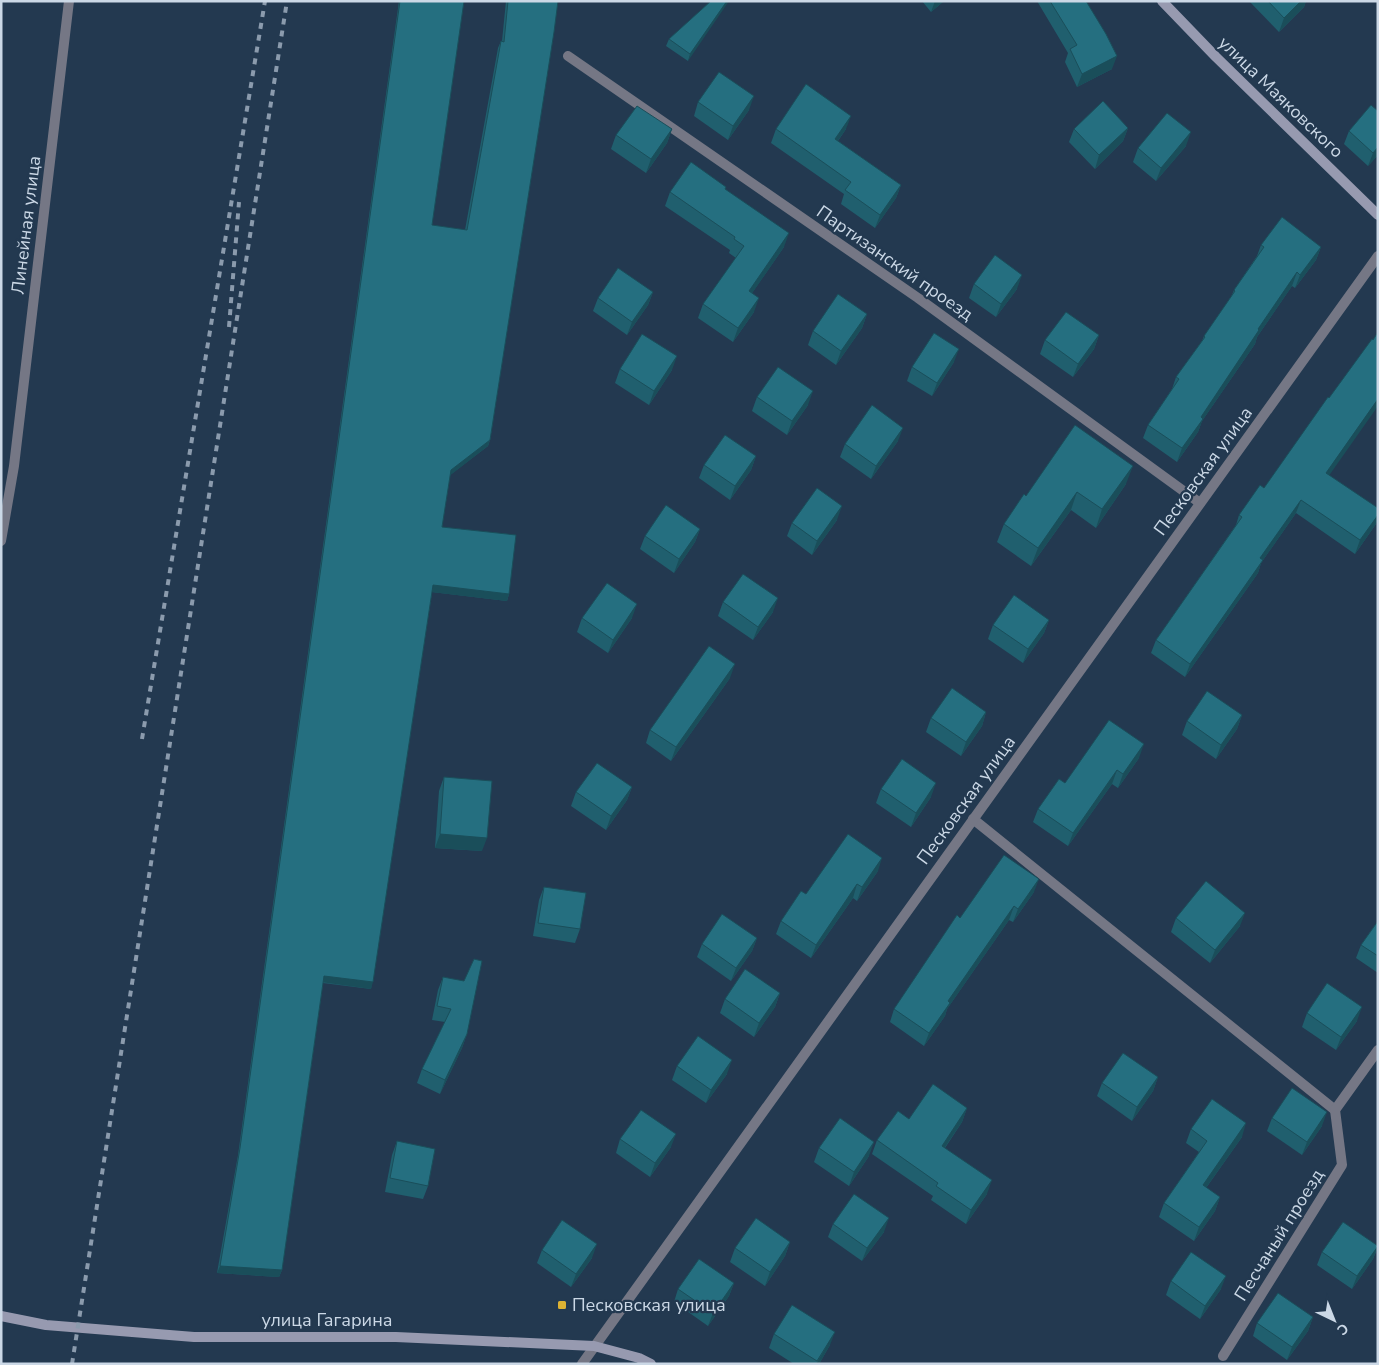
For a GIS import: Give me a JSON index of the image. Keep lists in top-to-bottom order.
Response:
{
  "streets": {
    "main road": ["улица Маяковского", "улица Гагарина"],
    "street": [
      "Линейная улица",
      "Партизанский проезд",
      "Песковская улица",
      "Песчаный проезд"
    ]
  },
  "crossings": [
    ["Партизанский проезд", "Песковская улица"],
    ["Песковская улица", "улица Гагарина"]
  ],
  "places": {
    "transit": ["Песковская улица"]
  },
  "north": "bottom right"
}
